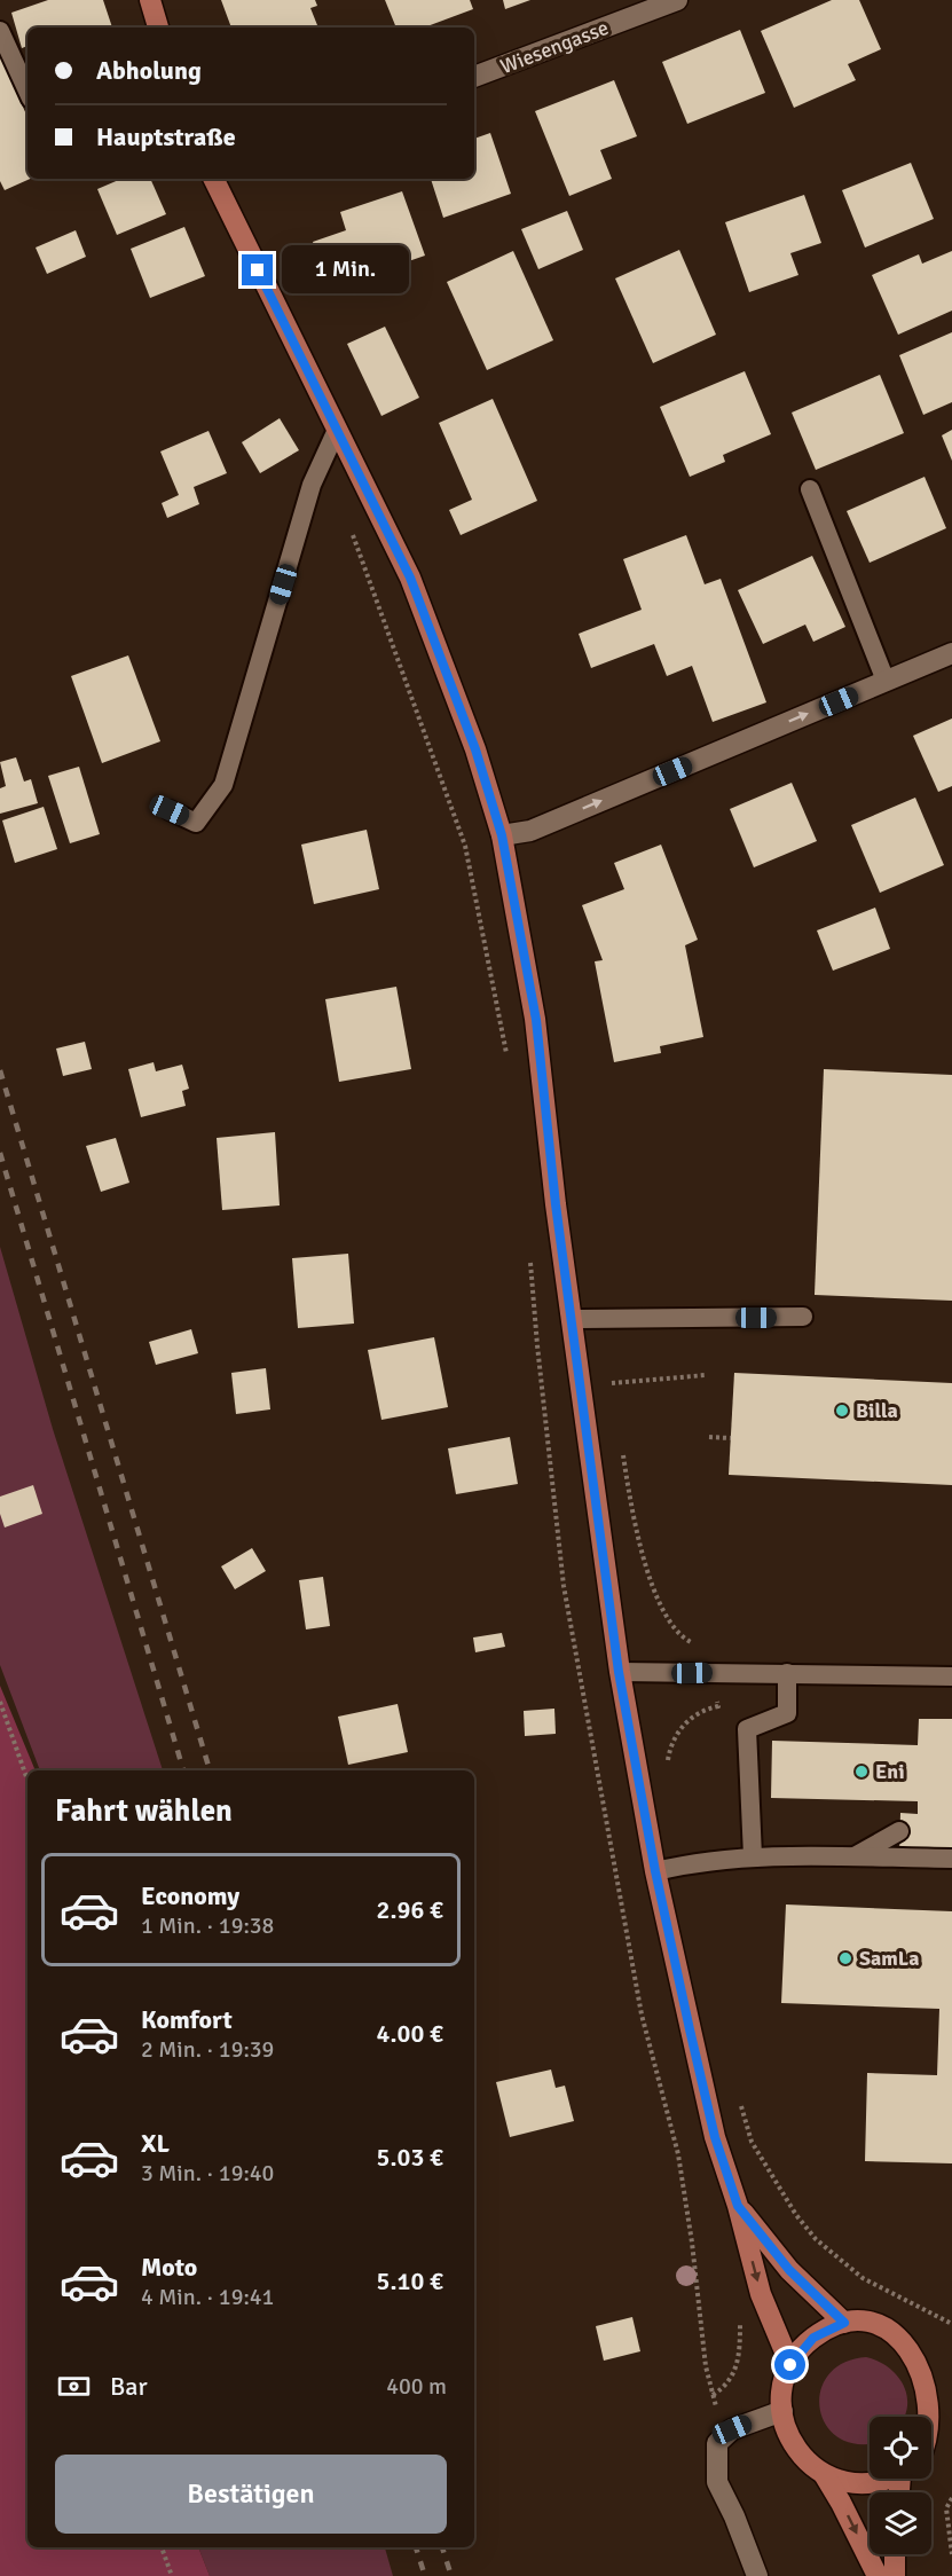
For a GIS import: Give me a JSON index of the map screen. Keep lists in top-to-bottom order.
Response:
{
  "streets": {
    "street": ["Wiesengasse"]
  },
  "places": ["Billa", "Eni", "SamLa"],
  "page": {
    "banner": ["Abholung", "Hauptstraße"],
    "bubble": "1 Min.",
    "heading": "Fahrt wählen",
    "list": [
      {
        "name": "Economy",
        "note": "1 Min. · 19:38",
        "value": "2.96 €"
      },
      {
        "name": "Komfort",
        "note": "2 Min. · 19:39",
        "value": "4.00 €"
      },
      {
        "name": "XL",
        "note": "3 Min. · 19:40",
        "value": "5.03 €"
      },
      {
        "name": "Moto",
        "note": "4 Min. · 19:41",
        "value": "5.10 €"
      }
    ],
    "pay": ["Bar", "400 m"],
    "buttons": "Bestätigen"
  }
}
